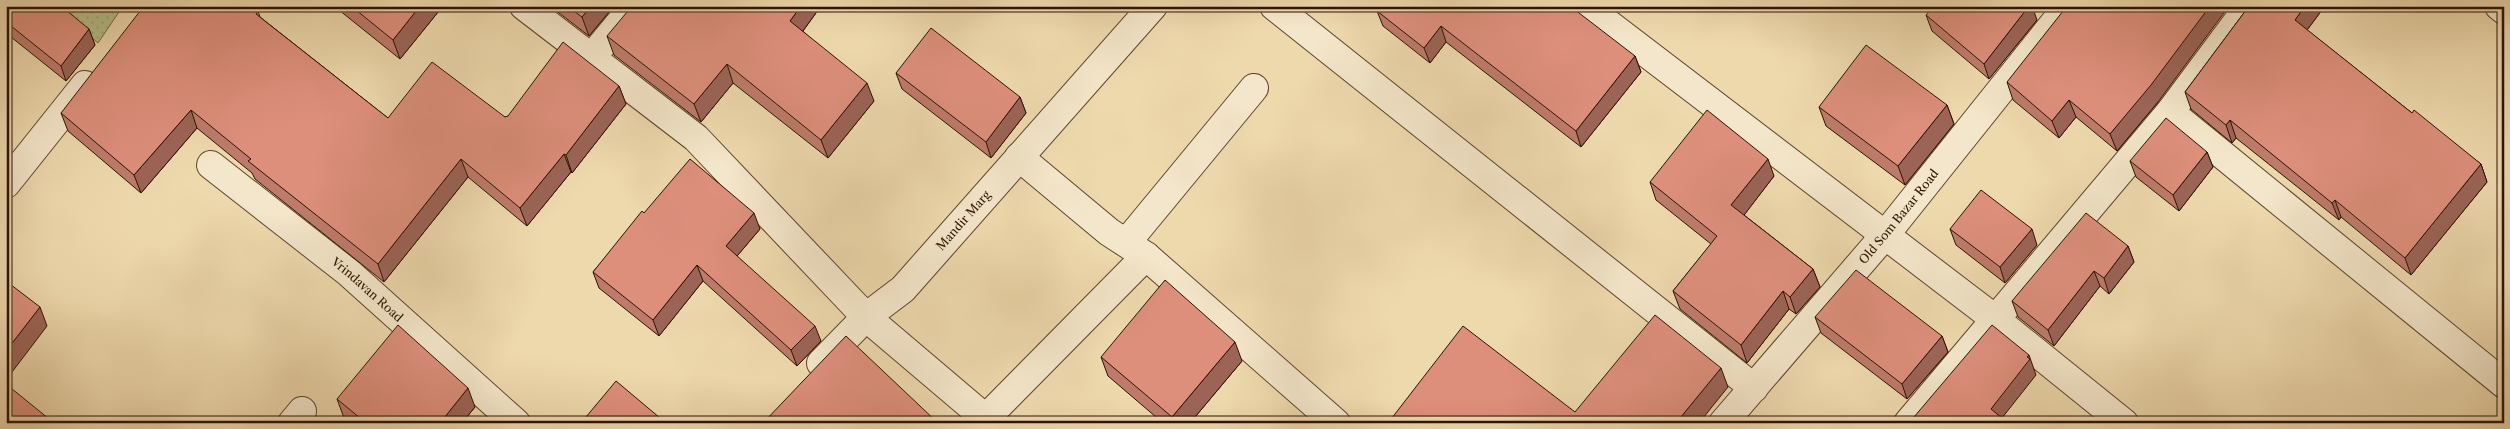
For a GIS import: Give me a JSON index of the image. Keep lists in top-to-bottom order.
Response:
{
  "streets": {
    "street": ["Old Som Bazar Road", "Mandir Marg", "Vrindavan Road"]
  }
}
